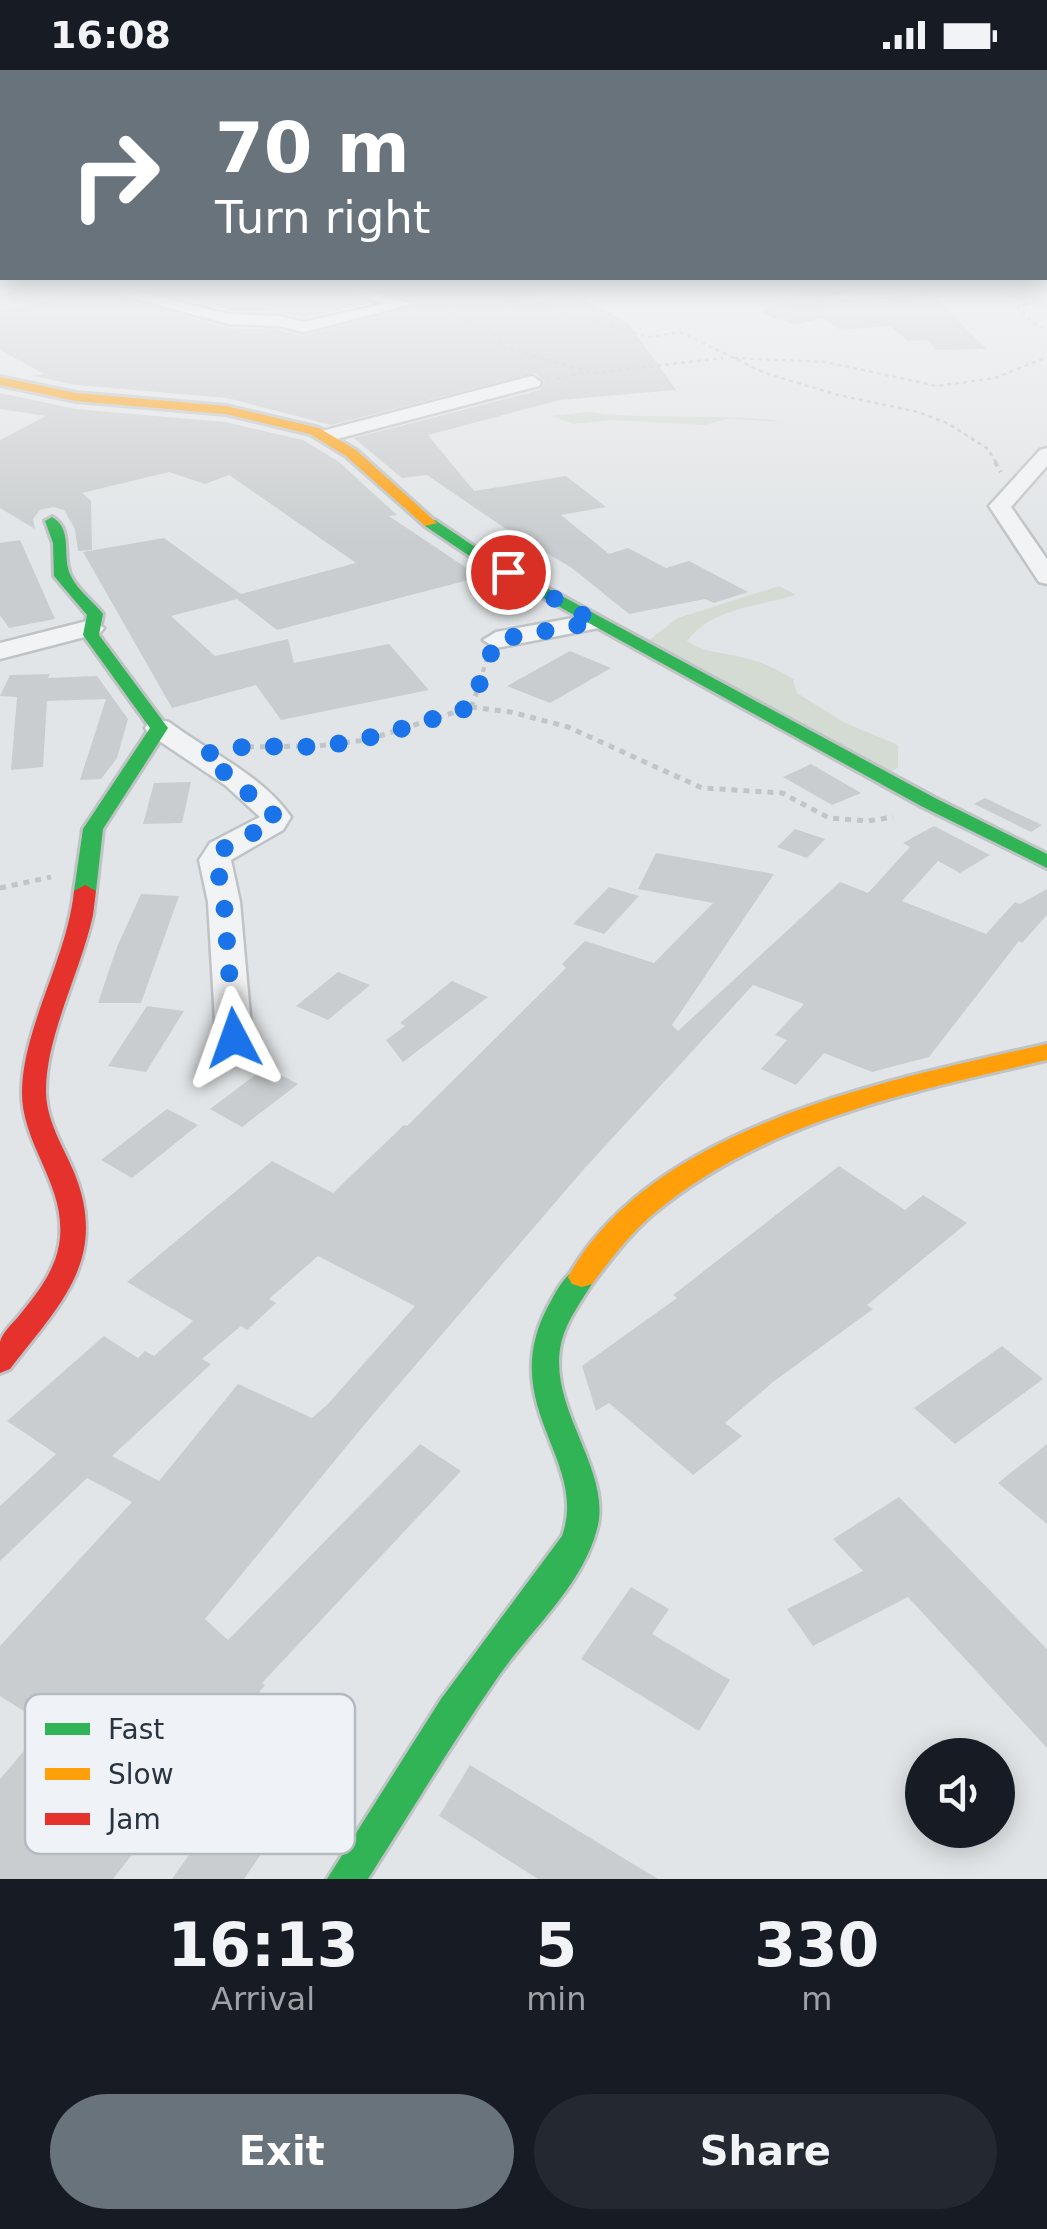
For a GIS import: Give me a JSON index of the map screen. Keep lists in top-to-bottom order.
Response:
{
  "legend": ["Fast", "Slow", "Jam"],
  "page": {
    "status": "16:08",
    "turn": ["70 m", "Turn right"],
    "eta": [
      "16:13",
      "Arrival",
      "5",
      "min",
      "330",
      "m"
    ],
    "buttons": ["Exit", "Share"]
  }
}
